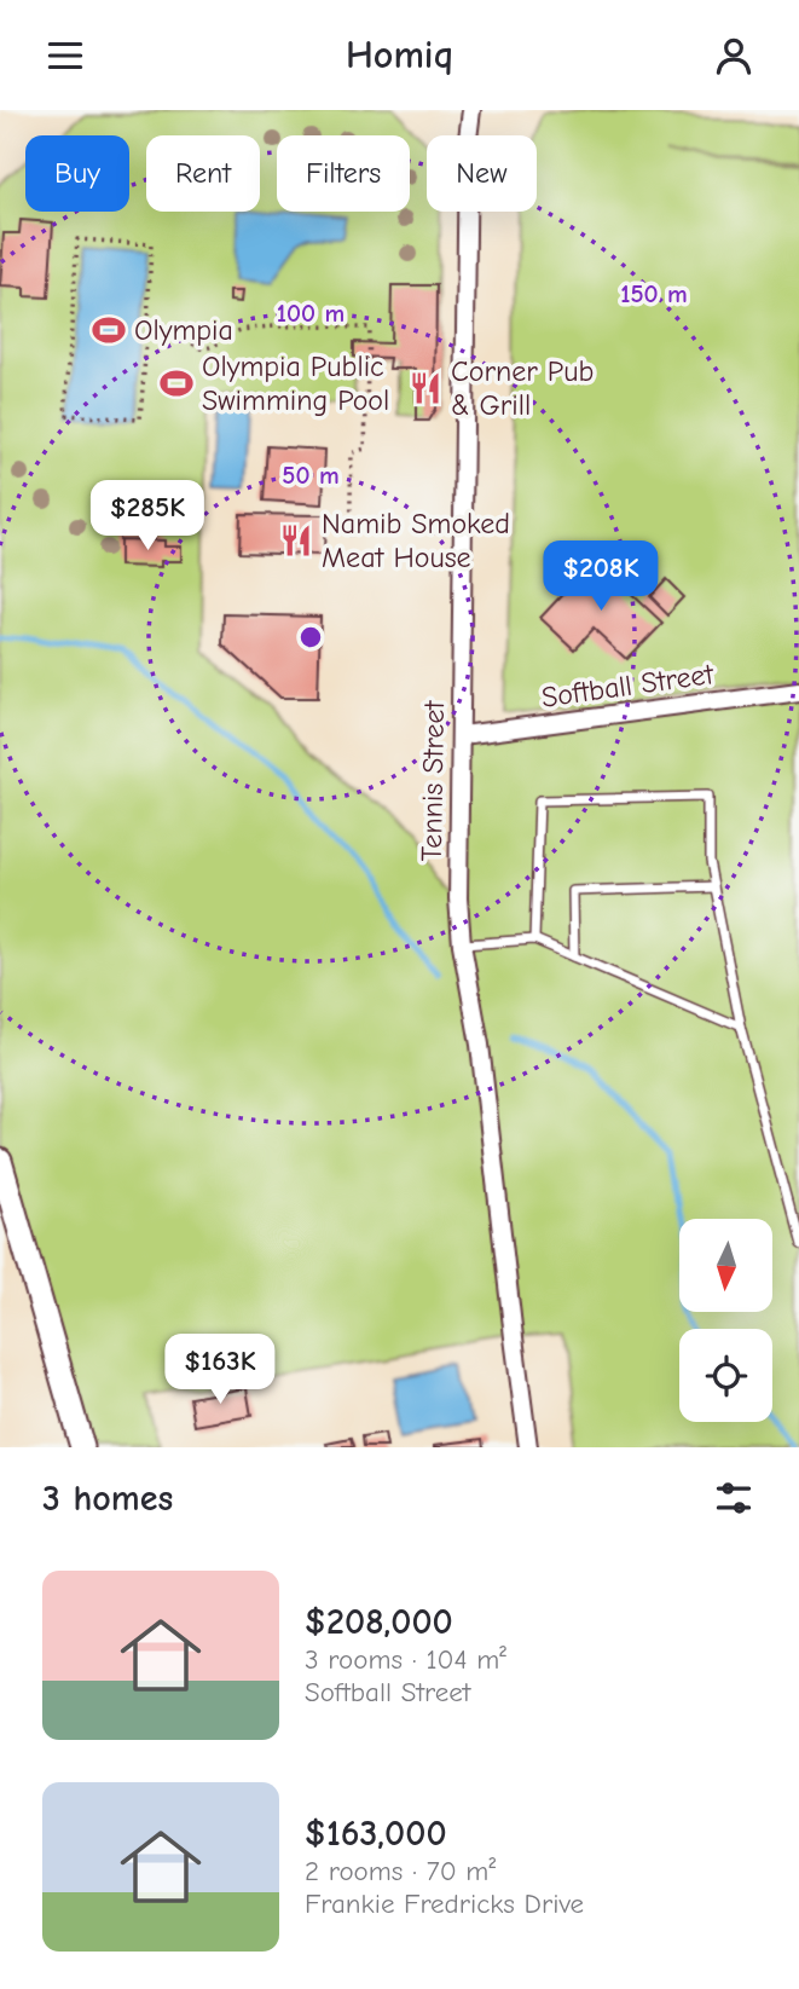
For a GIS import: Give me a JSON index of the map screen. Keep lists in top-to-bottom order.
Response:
{
  "streets": {
    "street": ["Softball Street", "Tennis Street"]
  },
  "crossings": [
    ["Softball Street", "Tennis Street"]
  ],
  "places": {
    "sports": ["Olympia", "Olympia Public Swimming Pool"],
    "restaurant": ["Corner Pub & Grill", "Namib Smoked Meat House"]
  },
  "north": "bottom",
  "page": {
    "header": "Homiq",
    "chip": [
      "Buy",
      "Rent",
      "Filters",
      "New"
    ],
    "price": ["$285K", "$208K", "$163K"],
    "heading": "3 homes",
    "list": [
      {
        "name": "$208,000",
        "note": "3 rooms · 104 m² · Softball Street"
      },
      {
        "name": "$163,000",
        "note": "2 rooms · 70 m² · Frankie Fredricks Drive"
      }
    ]
  },
  "rings": ["150 m", "100 m", "50 m"]
}
